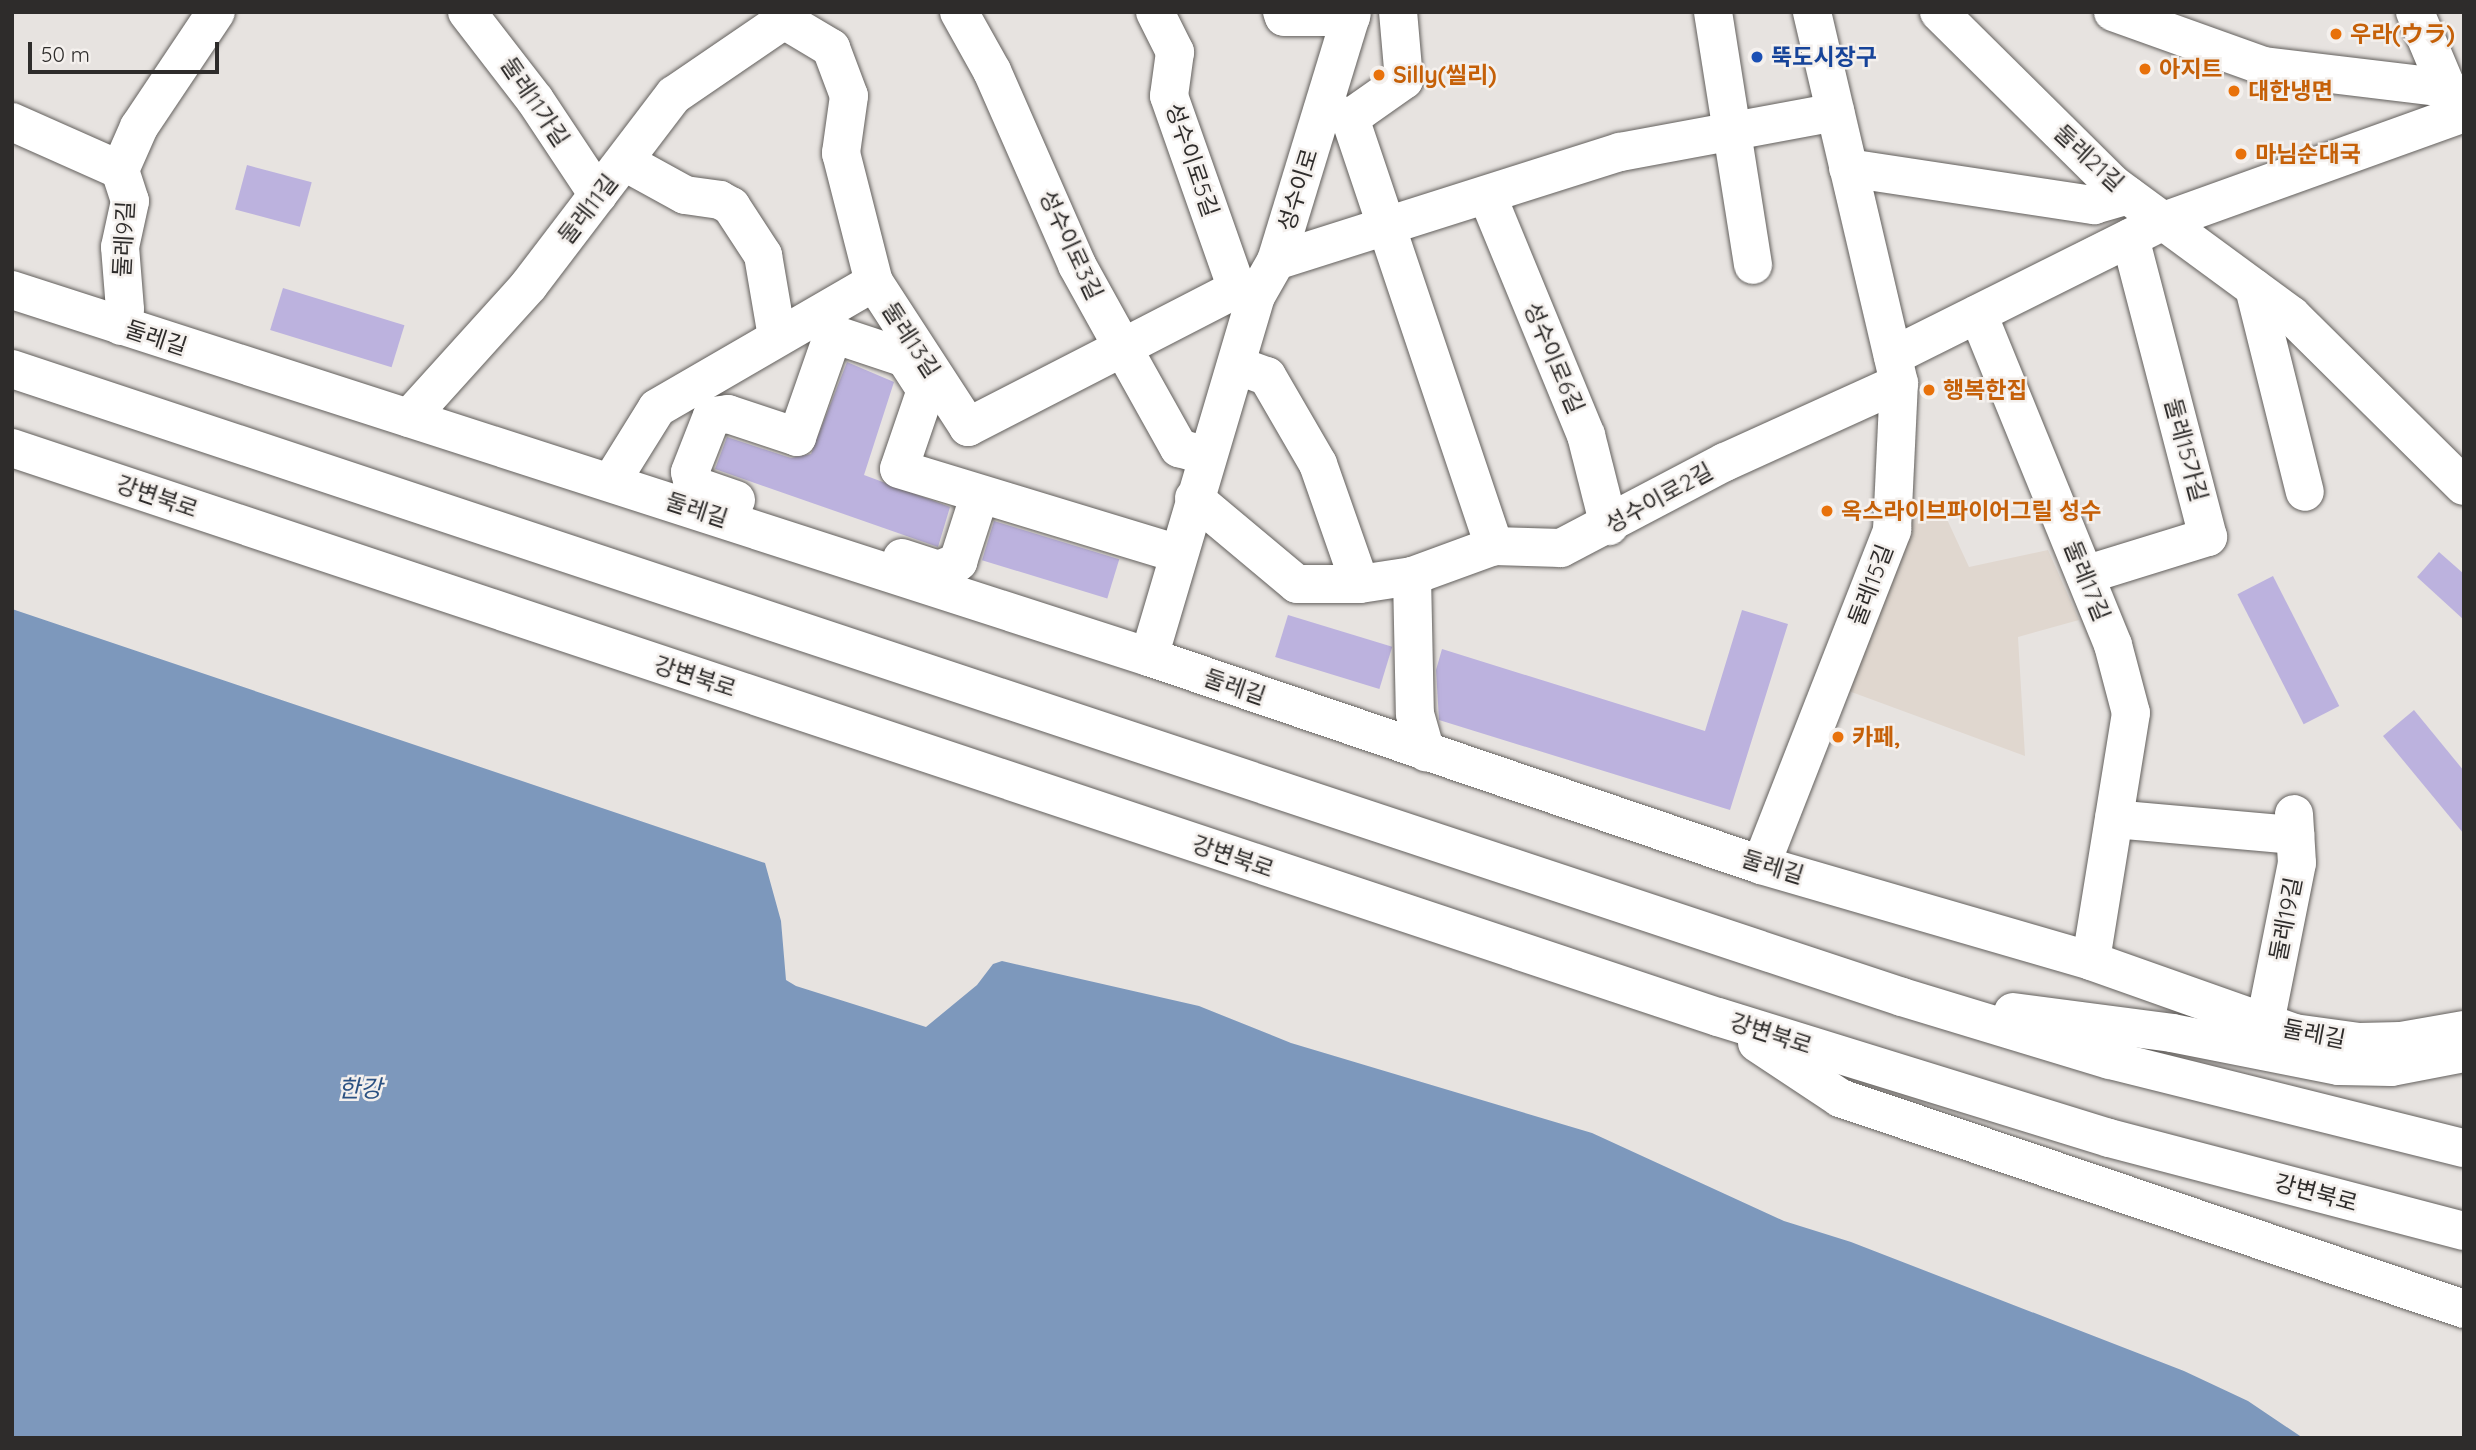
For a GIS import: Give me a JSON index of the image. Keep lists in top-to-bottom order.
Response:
{
  "streets": {
    "main road": [
      "둘레11가길",
      "둘레21길",
      "성수이로5길",
      "성수이로",
      "둘레11길",
      "둘레9길",
      "성수이로3길",
      "둘레길",
      "둘레13길",
      "성수이로6길",
      "둘레15가길",
      "강변북로",
      "성수이로2길",
      "둘레17길",
      "둘레15길",
      "둘레19길"
    ]
  },
  "crossings": [
    ["둘레11가길", "둘레11길"],
    ["성수이로5길", "성수이로"],
    ["성수이로5길", "둘레13길"],
    ["성수이로", "성수이로3길"],
    ["성수이로", "둘레길"],
    ["성수이로", "둘레13길"],
    ["성수이로", "성수이로2길"],
    ["둘레11길", "둘레길"],
    ["둘레11길", "둘레13길"],
    ["둘레9길", "둘레길"],
    ["성수이로3길", "둘레13길"],
    ["둘레길", "둘레13길"],
    ["둘레길", "둘레17길"],
    ["둘레길", "둘레15길"],
    ["둘레길", "둘레19길"],
    ["성수이로6길", "성수이로2길"],
    ["둘레15가길", "둘레17길"],
    ["성수이로2길", "둘레15길"],
    ["둘레17길", "둘레19길"]
  ],
  "water": ["한강"],
  "places": [
    "우라(ウラ)",
    "뚝도시장구",
    "아지트",
    "Silly(씰리)",
    "대한냉면",
    "마님순대국",
    "행복한집",
    "옥스라이브파이어그릴 성수",
    "카페,"
  ],
  "scale_bar": "50 m"
}
